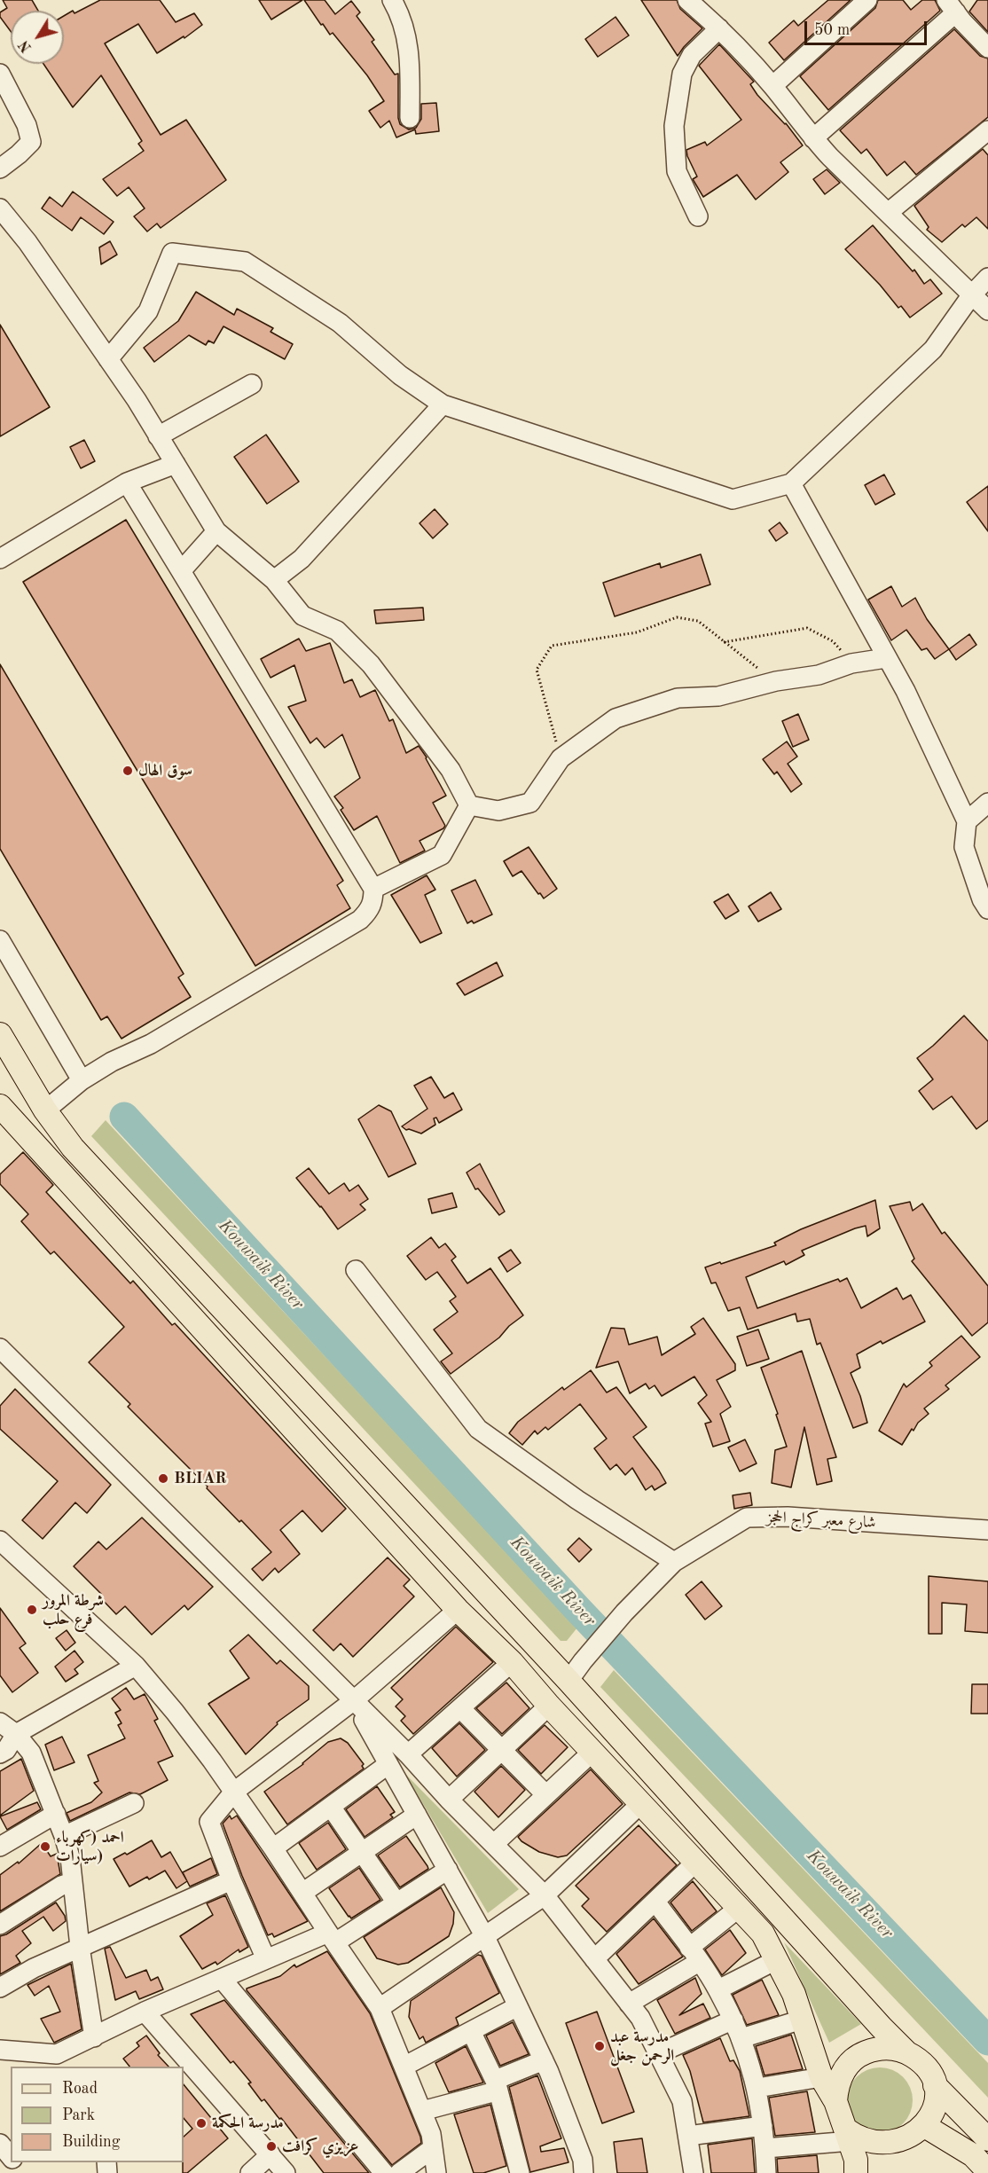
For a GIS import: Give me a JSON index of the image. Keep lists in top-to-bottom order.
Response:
{
  "streets": {
    "street": ["شارع معبر كراج الحجز"]
  },
  "water": ["Kouwaik River"],
  "places": [
    "سوق الهال",
    "BLIAR",
    "شرطة المرور فرع حلب",
    "احمد (كهرباء سيارات)",
    "مدرسة عبد الرحمن جغل",
    "مدرسة الحكمة",
    "عزيزي كرافت"
  ],
  "legend": ["Road", "Park", "Building"],
  "scale_bar": "50 m",
  "north": "bottom left"
}
